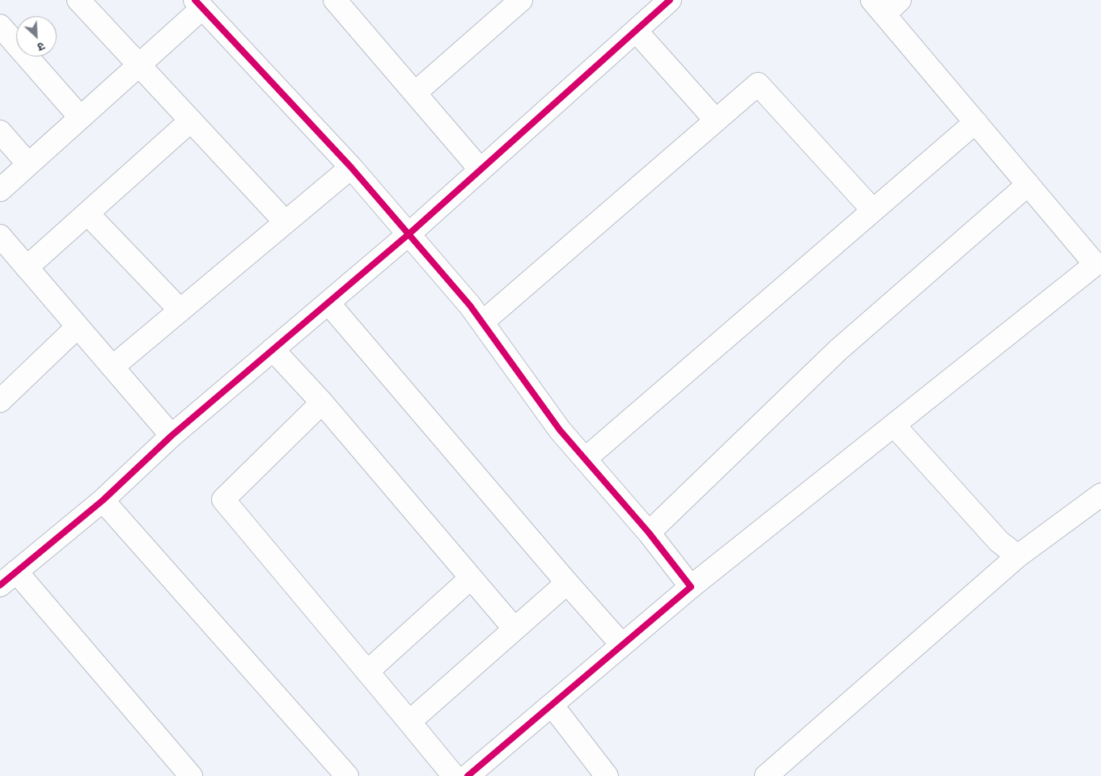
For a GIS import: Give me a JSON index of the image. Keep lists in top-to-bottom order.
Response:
{
  "north": "bottom right"
}
